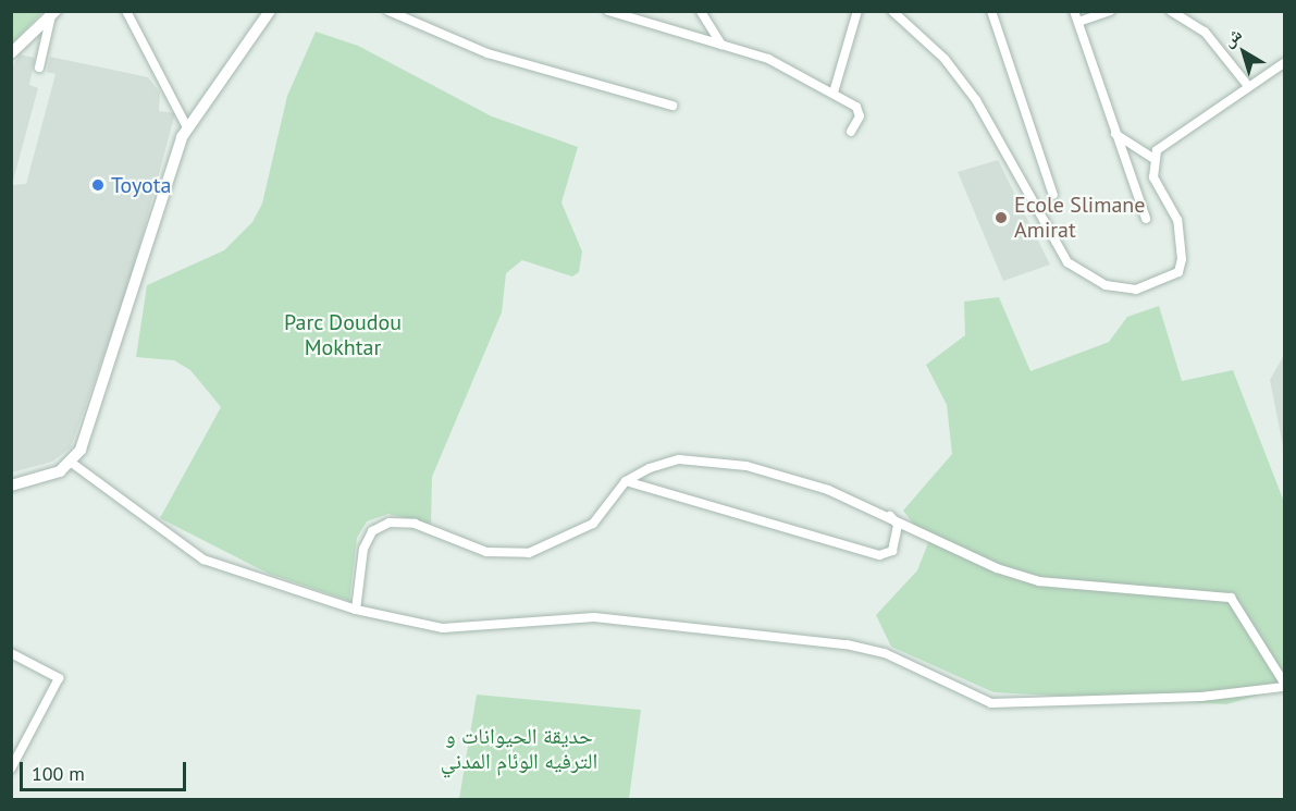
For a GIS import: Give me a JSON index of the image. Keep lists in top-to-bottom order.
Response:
{
  "parks": ["Parc Doudou Mokhtar", "حديقة الحيوانات و الترفيه الوئام المدني"],
  "places": ["Toyota", "Ecole Slimane Amirat"],
  "scale_bar": "100 m",
  "north": "top left"
}
